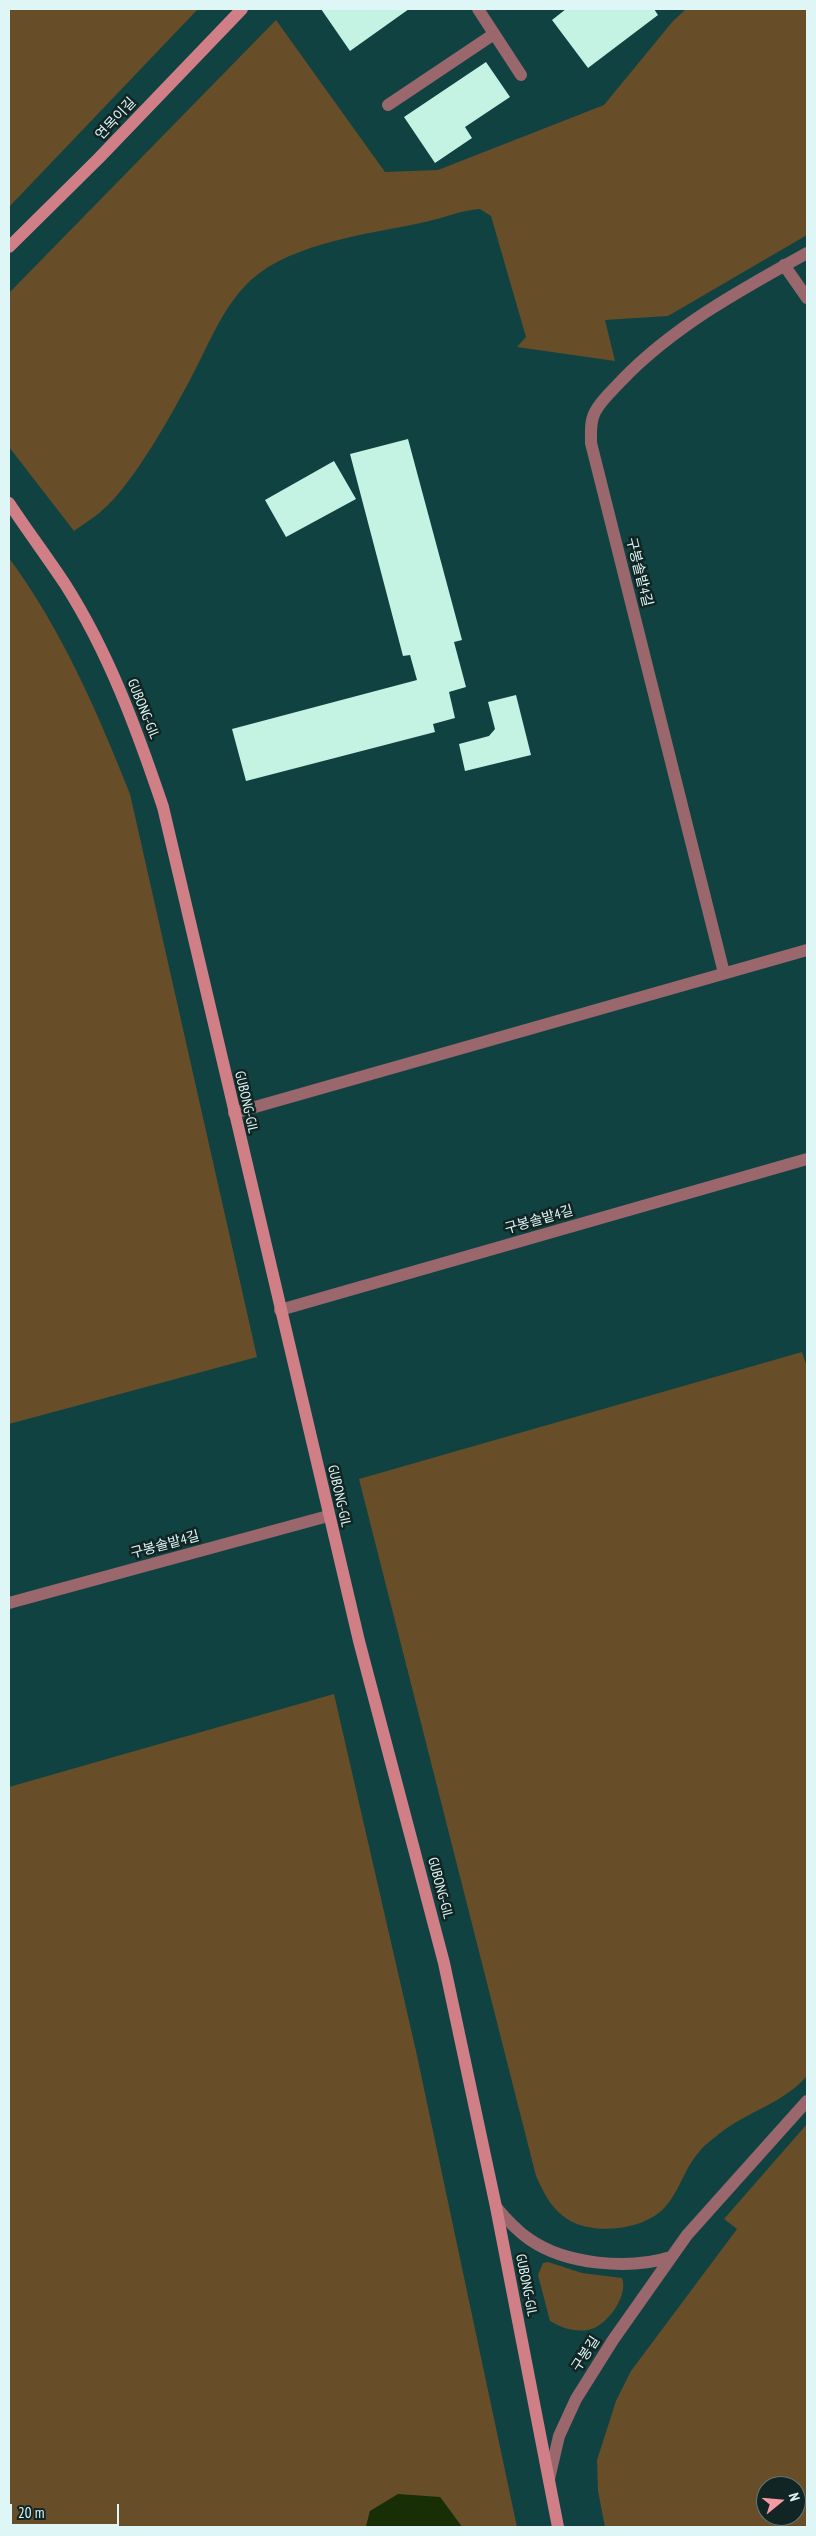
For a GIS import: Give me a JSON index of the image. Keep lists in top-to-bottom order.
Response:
{
  "streets": {
    "street": [
      "연목이길",
      "구봉솔밭4길",
      "GUBONG-GIL",
      "구봉길"
    ]
  },
  "crossings": [
    ["구봉솔밭4길", "GUBONG-GIL"],
    ["GUBONG-GIL", "구봉길"]
  ],
  "scale_bar": "20 m",
  "north": "right"
}
